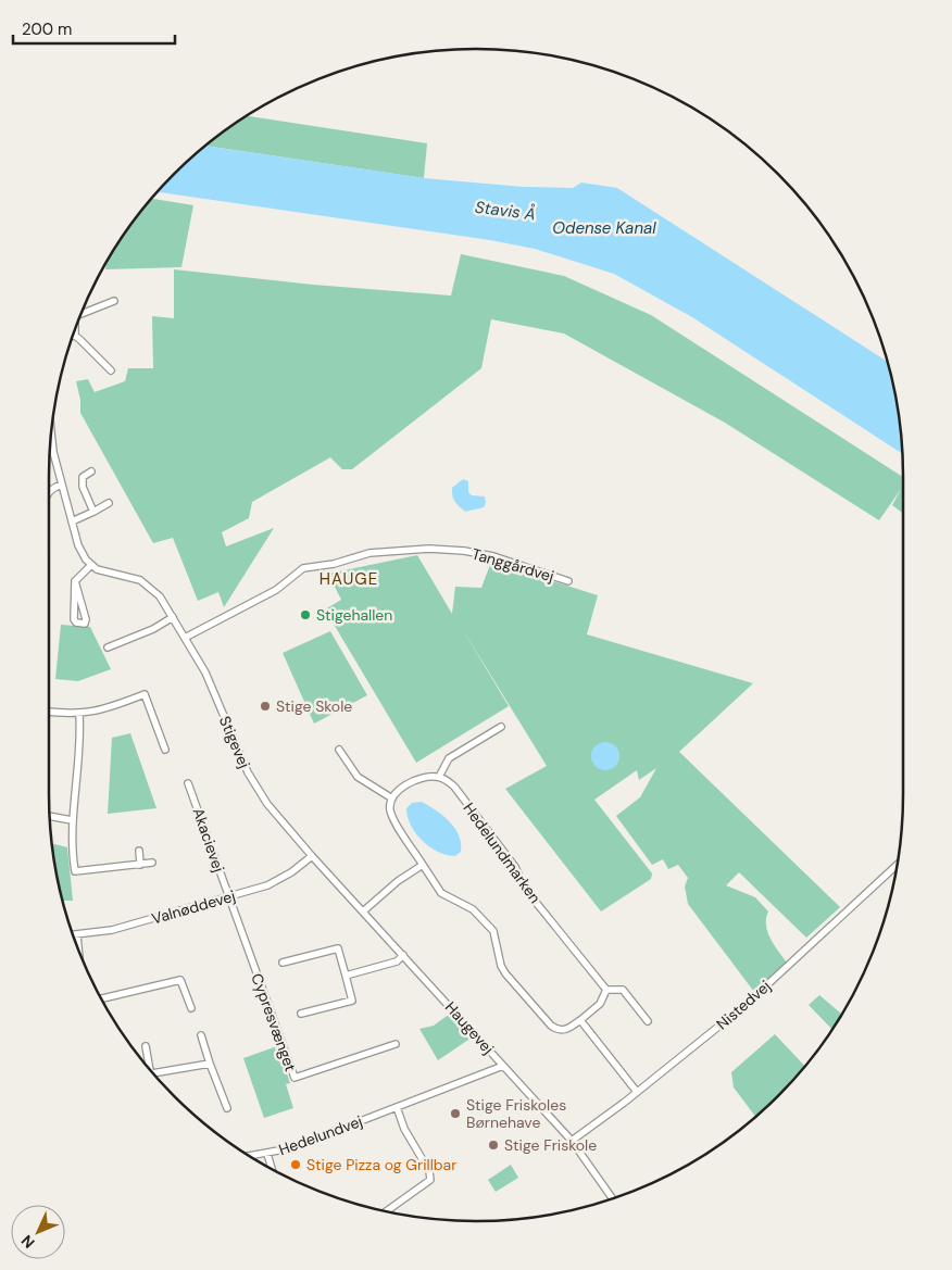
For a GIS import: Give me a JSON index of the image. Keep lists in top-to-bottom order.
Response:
{
  "streets": {
    "street": [
      "Tanggårdvej",
      "Stigevej",
      "Akacievej",
      "Hedelundmarken",
      "Valnøddevej",
      "Nistedvej",
      "Cypresvænget",
      "Haugevej",
      "Hedelundvej"
    ]
  },
  "crossings": [
    ["Tanggårdvej", "Stigevej"],
    ["Stigevej", "Valnøddevej"],
    ["Stigevej", "Haugevej"],
    ["Akacievej", "Valnøddevej"],
    ["Akacievej", "Cypresvænget"],
    ["Valnøddevej", "Cypresvænget"],
    ["Valnøddevej", "Haugevej"],
    ["Nistedvej", "Haugevej"],
    ["Haugevej", "Hedelundvej"]
  ],
  "districts": ["HAUGE"],
  "water": ["Stavis Å", "Odense Kanal"],
  "places": [
    "Stigehallen",
    "Stige Skole",
    "Stige Friskoles Børnehave",
    "Stige Friskole",
    "Stige Pizza og Grillbar"
  ],
  "scale_bar": "200 m",
  "north": "bottom left"
}
